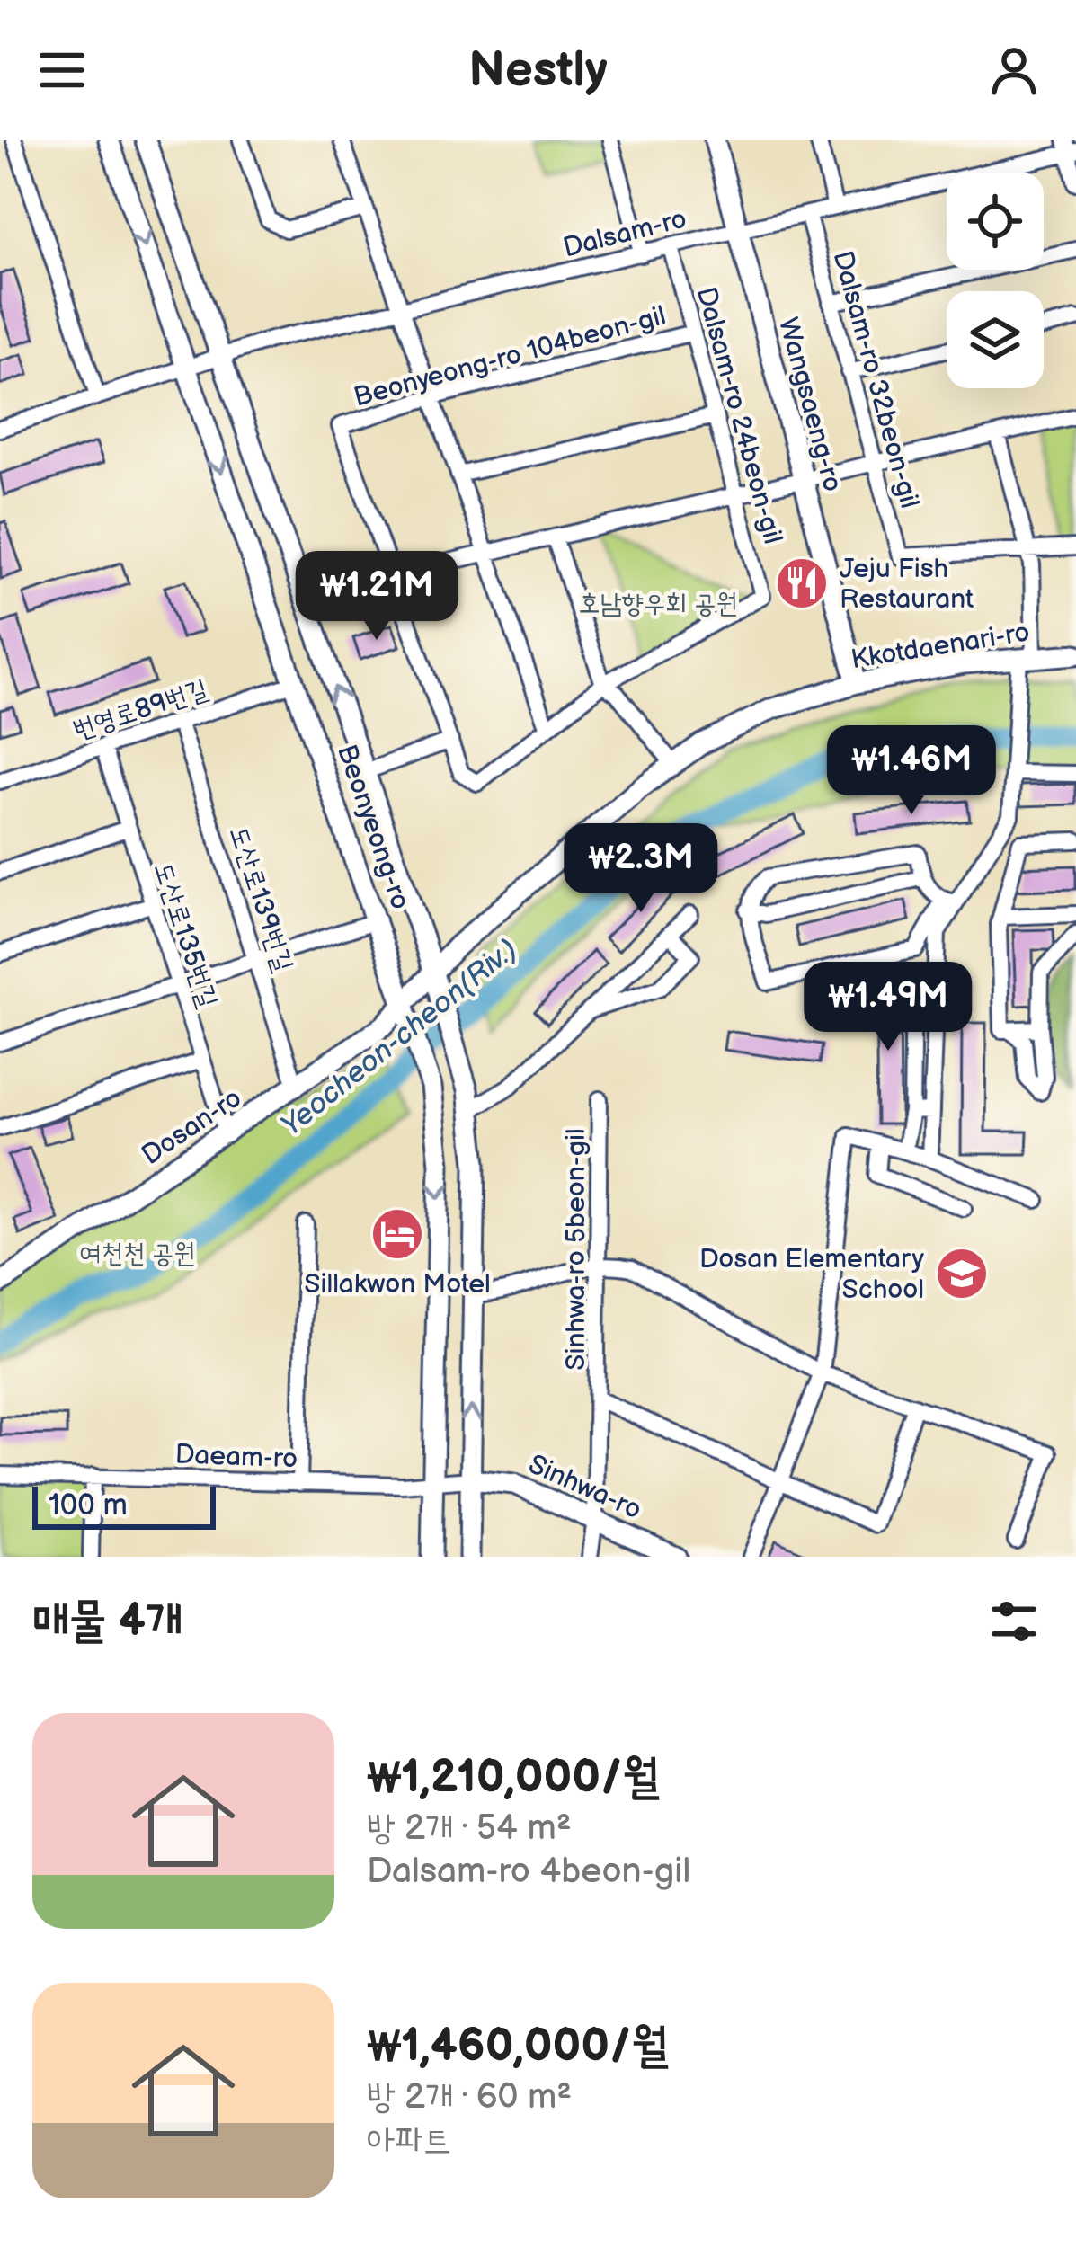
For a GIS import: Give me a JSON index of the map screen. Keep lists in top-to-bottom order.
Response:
{
  "streets": {
    "main road": [
      "Wangsaeng-ro",
      "Kkotdaenari-ro",
      "Beonyeong-ro",
      "Dosan-ro",
      "Sinhwa-ro"
    ],
    "street": [
      "Dalsam-ro",
      "Beonyeong-ro 104beon-gil",
      "Dalsam-ro 32beon-gil",
      "Dalsam-ro 24beon-gil",
      "번영로89번길",
      "도산로139번길",
      "도산로135번길",
      "Sinhwa-ro 5beon-gil",
      "Daeam-ro"
    ]
  },
  "crossings": [
    ["Dalsam-ro", "Dalsam-ro 32beon-gil"],
    ["Dalsam-ro", "Wangsaeng-ro"],
    ["Dalsam-ro", "Dalsam-ro 24beon-gil"],
    ["Dalsam-ro", "Beonyeong-ro"],
    ["Beonyeong-ro 104beon-gil", "Dalsam-ro 24beon-gil"],
    ["Wangsaeng-ro", "Kkotdaenari-ro"],
    ["Kkotdaenari-ro", "Beonyeong-ro"],
    ["Kkotdaenari-ro", "Dosan-ro"],
    ["번영로89번길", "Beonyeong-ro"],
    ["번영로89번길", "도산로139번길"],
    ["번영로89번길", "도산로135번길"],
    ["Beonyeong-ro", "Dosan-ro"],
    ["Beonyeong-ro", "Daeam-ro"],
    ["Beonyeong-ro", "Sinhwa-ro"],
    ["도산로139번길", "Dosan-ro"],
    ["도산로135번길", "Dosan-ro"],
    ["Sinhwa-ro 5beon-gil", "Sinhwa-ro"],
    ["Daeam-ro", "Sinhwa-ro"]
  ],
  "water": ["Yeocheon-cheon(Riv.)"],
  "parks": ["호남향우회 공원", "여천천 공원"],
  "places": {
    "restaurant": ["Jeju Fish Restaurant"],
    "hotel": ["Sillakwon Motel"],
    "school or university": ["Dosan Elementary School"]
  },
  "scale_bar": "100 m",
  "page": {
    "header": "Nestly",
    "price": [
      "₩1.21M",
      "₩1.46M",
      "₩2.3M",
      "₩1.49M"
    ],
    "scale": "100 m",
    "heading": "매물 4개",
    "list": [
      {
        "name": "₩1,210,000/월",
        "note": "방 2개 · 54 m² · Dalsam-ro 4beon-gil"
      },
      {
        "name": "₩1,460,000/월",
        "note": "방 2개 · 60 m² · 아파트"
      }
    ]
  }
}
